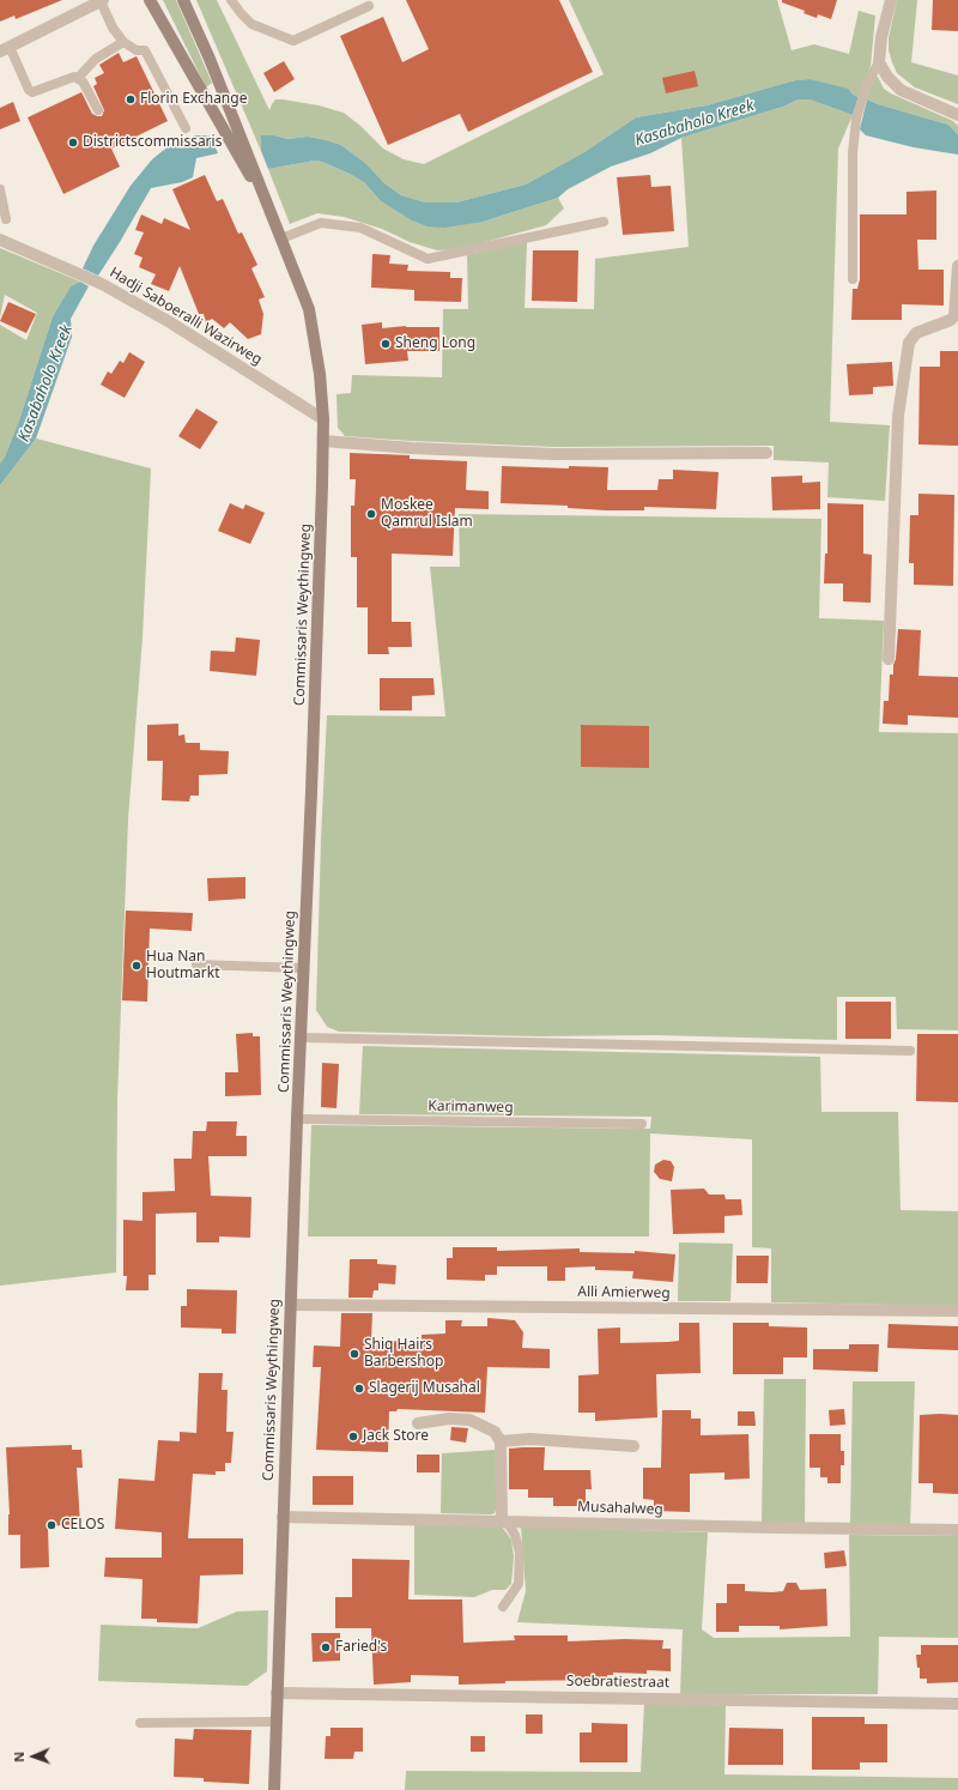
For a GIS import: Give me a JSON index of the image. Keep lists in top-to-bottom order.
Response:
{
  "streets": {
    "main road": ["Commissaris Weythingweg"],
    "street": [
      "Hadji Saboeralli Wazirweg",
      "Alli Amierweg",
      "Musahalweg",
      "Soebratiestraat"
    ],
    "lane": ["Karimanweg"]
  },
  "crossings": [
    ["Hadji Saboeralli Wazirweg", "Commissaris Weythingweg"],
    ["Commissaris Weythingweg", "Karimanweg"],
    ["Commissaris Weythingweg", "Alli Amierweg"],
    ["Commissaris Weythingweg", "Musahalweg"],
    ["Commissaris Weythingweg", "Soebratiestraat"]
  ],
  "water": ["Kasabaholo Kreek"],
  "places": [
    "Florin Exchange",
    "Districtscommissaris",
    "Sheng Long",
    "Moskee Qamrul Islam",
    "Hua Nan Houtmarkt",
    "Shiq Hairs Barbershop",
    "Slagerij Musahal",
    "Jack Store",
    "CELOS",
    "Faried's"
  ],
  "north": "left"
}
